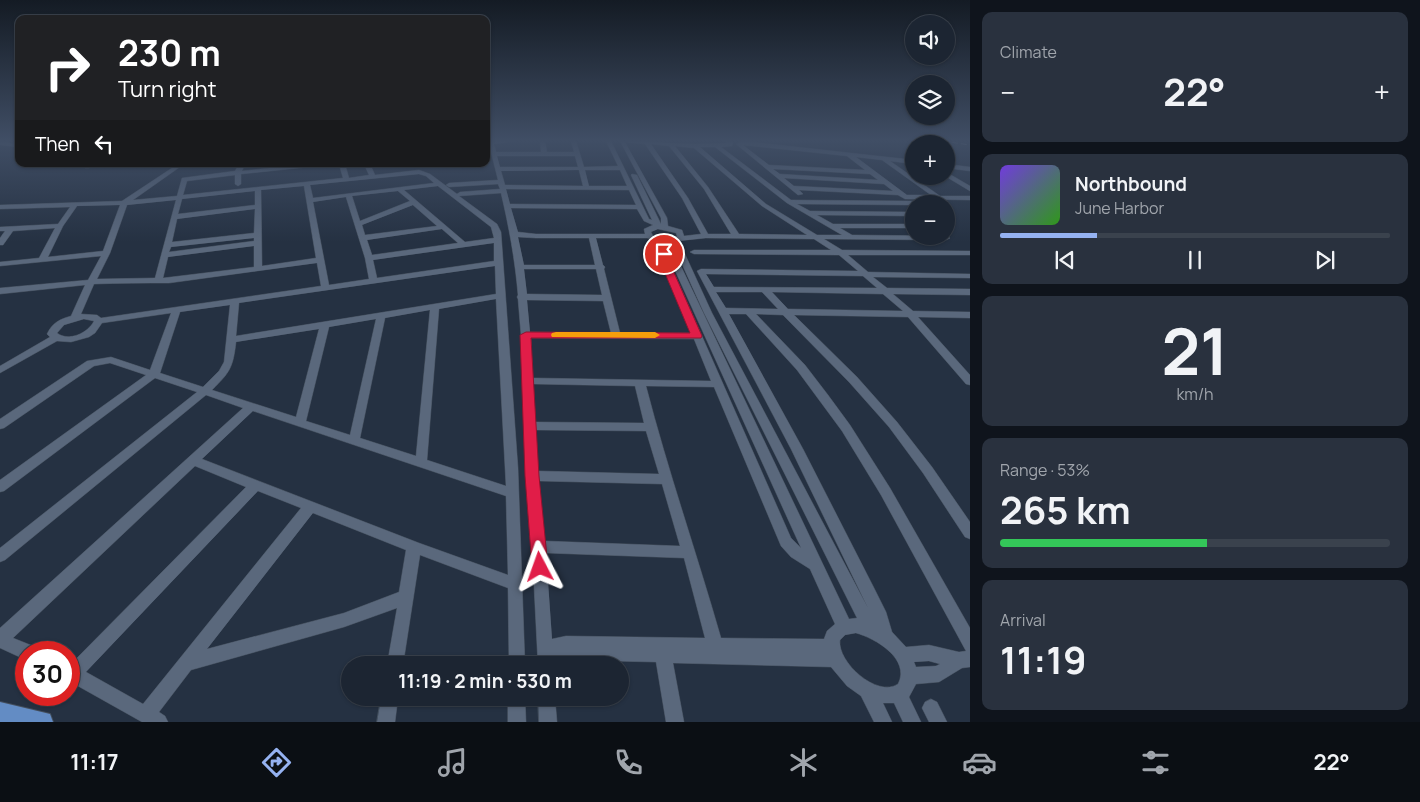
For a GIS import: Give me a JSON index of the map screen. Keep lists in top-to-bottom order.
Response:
{
  "page": {
    "tile": [
      "Climate",
      ["21", "km/h"],
      ["Range · 53%", "265 km"],
      ["Arrival", "11:19"]
    ],
    "map_buttons": ["+", "−"],
    "turn": ["230 m", "Turn right"],
    "heat": ["−", "22°", "+"],
    "then": "Then",
    "song": ["Northbound", "June Harbor"],
    "limit": "30",
    "trip": "11:19 · 2 min · 530 m",
    "tabs": ["11:17", "22°"]
  }
}
